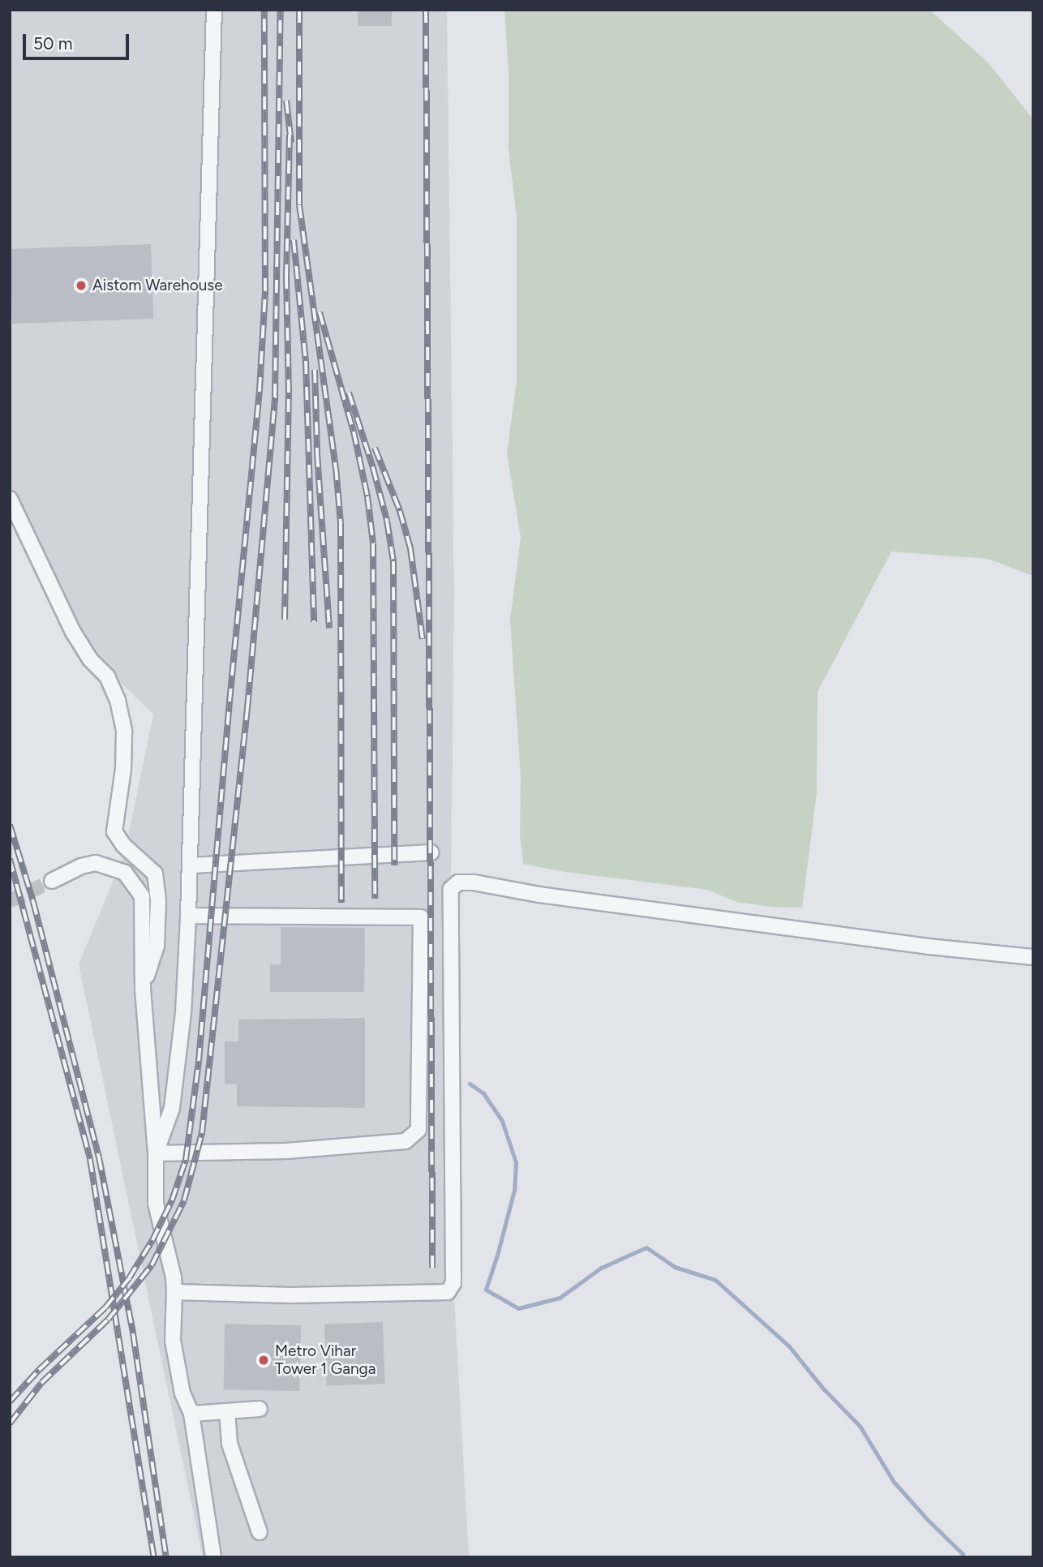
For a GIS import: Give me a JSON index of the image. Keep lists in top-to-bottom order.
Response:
{
  "places": ["Aistom Warehouse", "Metro Vihar Tower 1 Ganga"],
  "scale_bar": "50 m"
}
